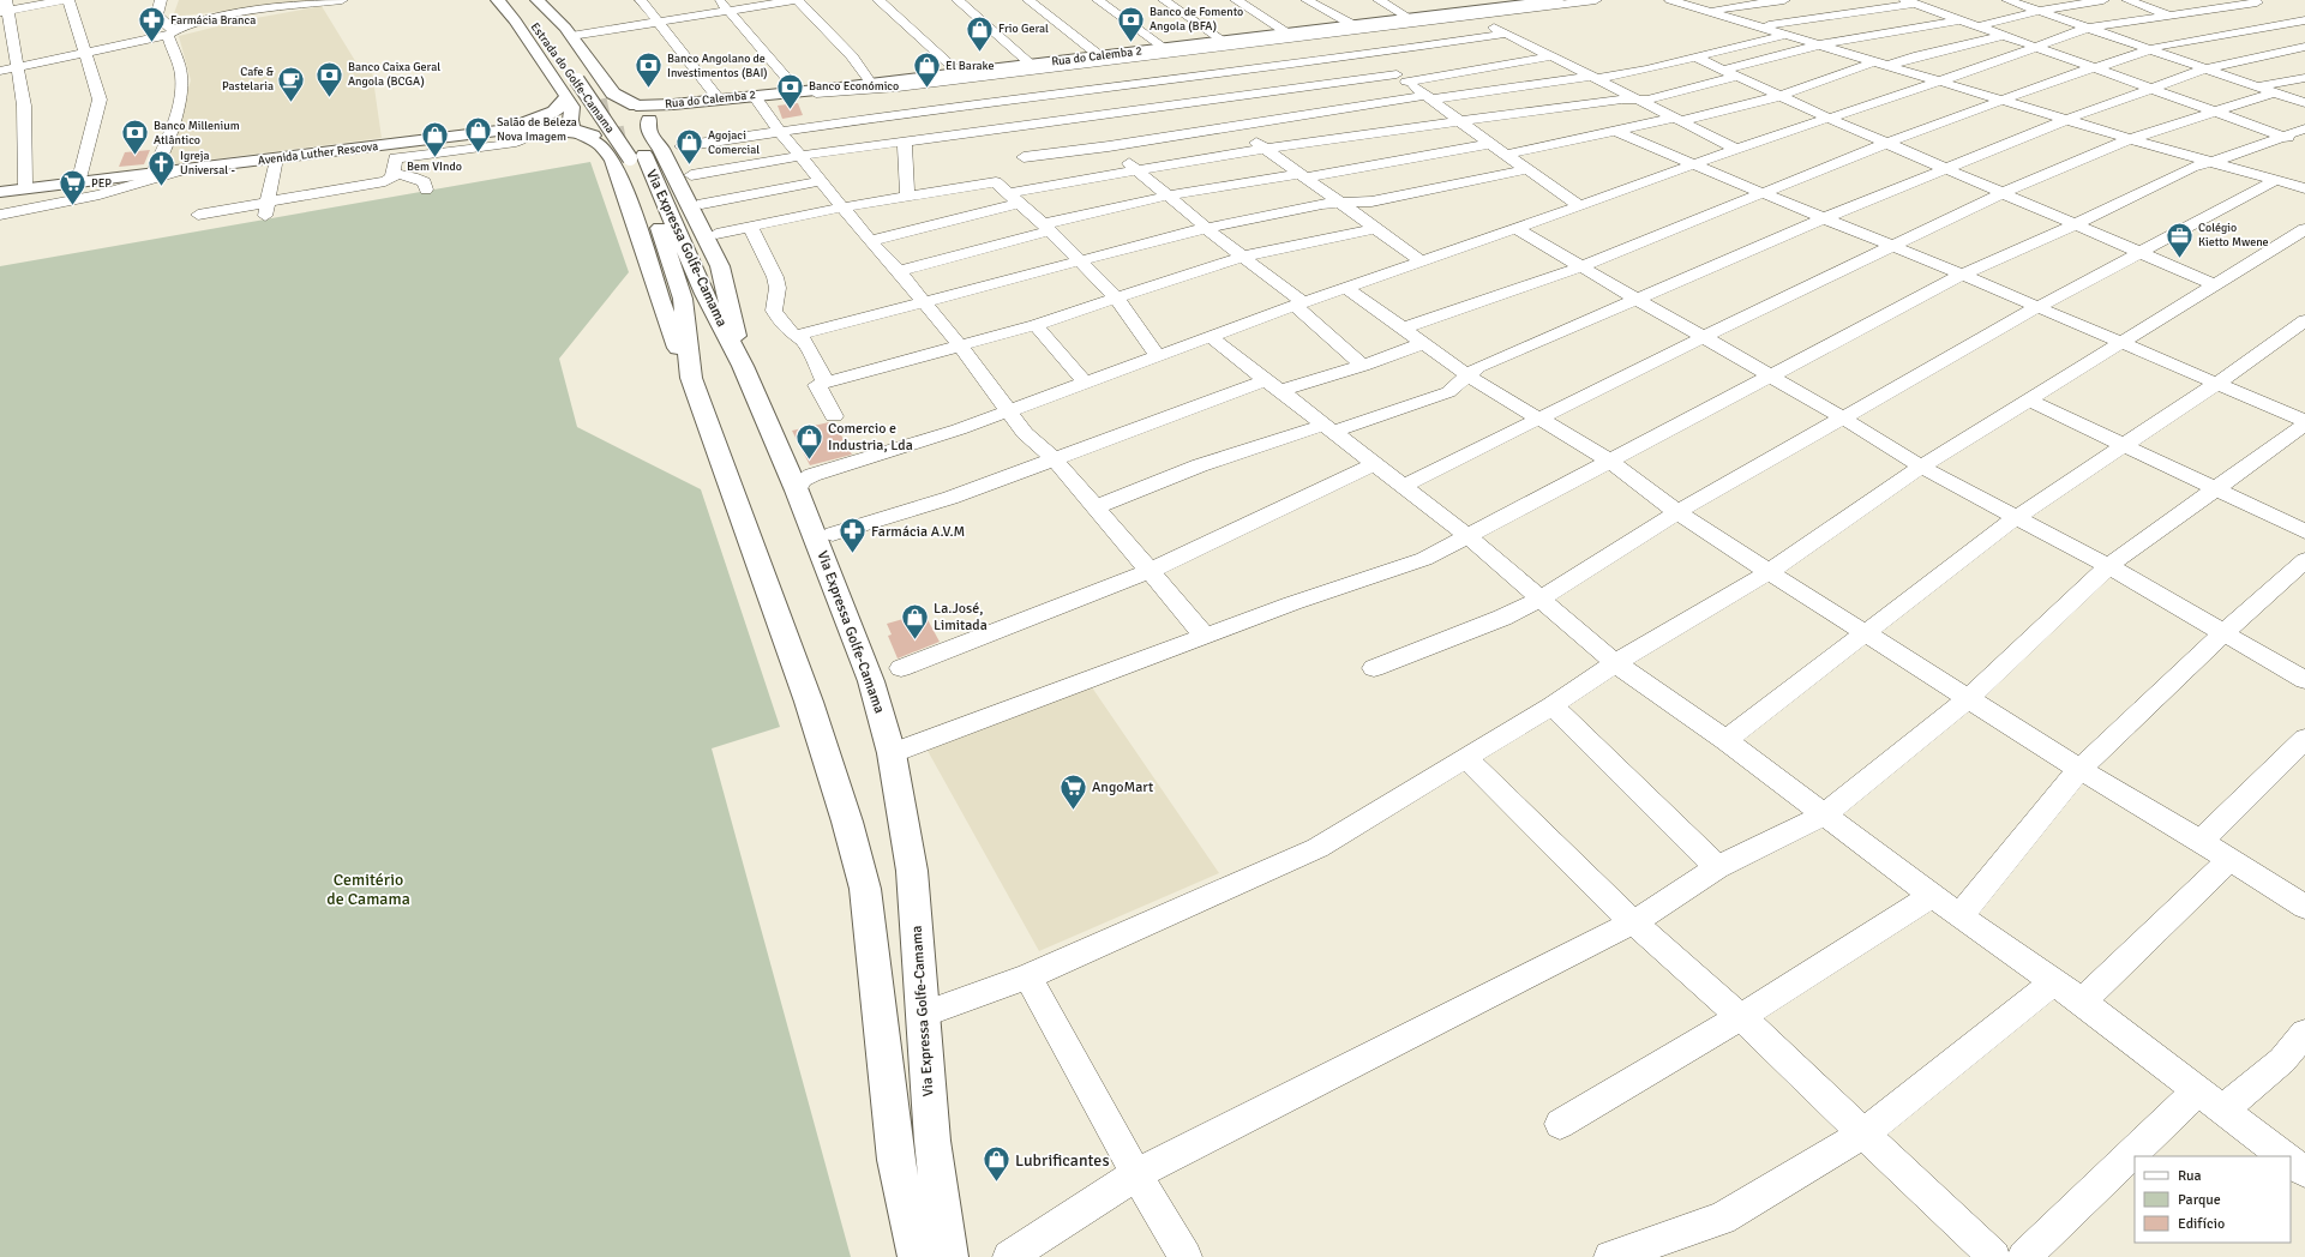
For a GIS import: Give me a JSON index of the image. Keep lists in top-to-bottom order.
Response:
{
  "streets": {
    "main road": [
      "Rua do Calemba 2",
      "Estrada do Golfe-Camama",
      "Avenida Luther Rescova",
      "Via Expressa Golfe-Camama"
    ]
  },
  "crossings": [
    ["Estrada do Golfe-Camama", "Via Expressa Golfe-Camama"]
  ],
  "parks": ["Cemitério de Camama"],
  "places": {
    "bank": [
      "Banco de Fomento Angola (BFA)",
      "Banco Angolano de Investimentos (BAI)",
      "Banco Caixa Geral Angola (BCGA)",
      "Banco Económico",
      "Banco Millenium Atlântico"
    ],
    "pharmacy": ["Farmácia Branca", "Farmácia A.V.M"],
    "shop": [
      "Frio Geral",
      "El Barake",
      "Salão de Beleza Nova Imagem",
      "Bem VIndo",
      "Agojaci Comercial",
      "Comercio e Industria, Lda",
      "La.José, Limitada",
      "Lubrificantes"
    ],
    "cafe": ["Cafe & Pastelaria"],
    "church": ["Igreja Universal -"],
    "supermarket": ["PEP", "AngoMart"],
    "office": ["Colégio Kietto Mwene"]
  },
  "legend": ["Rua", "Parque", "Edifício"]
}
